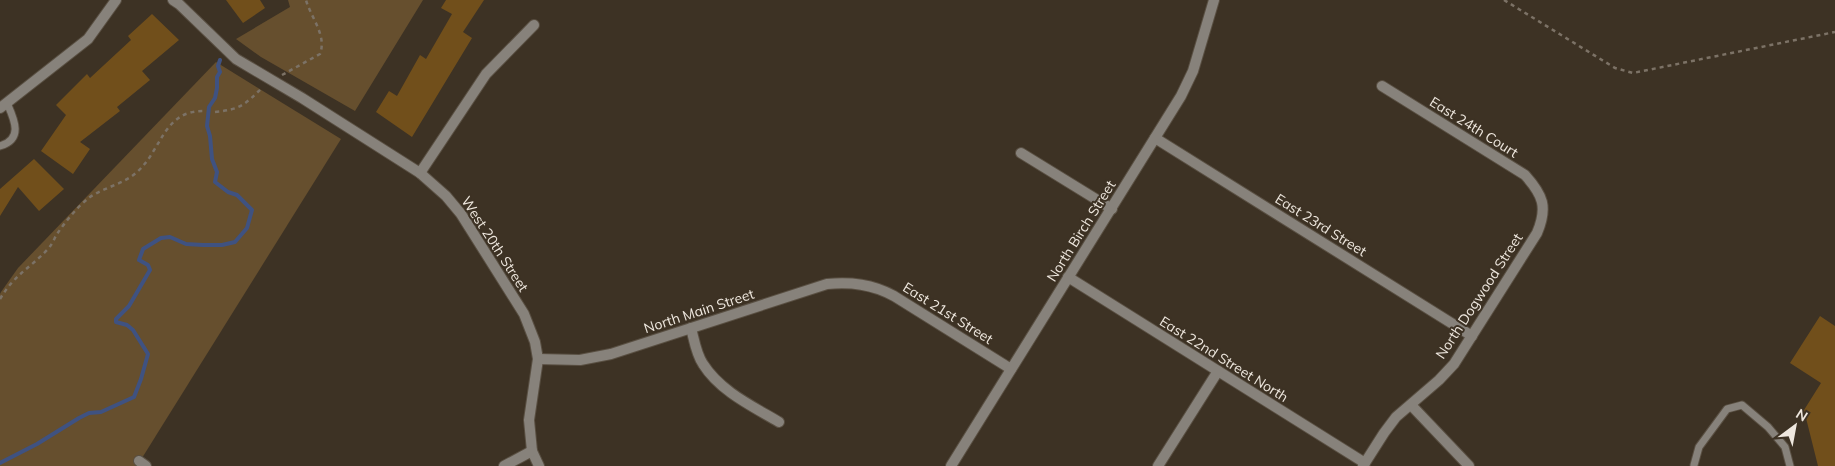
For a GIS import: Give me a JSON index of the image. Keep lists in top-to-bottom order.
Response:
{
  "streets": {
    "street": [
      "East 24th Court",
      "East 23rd Street",
      "North Birch Street",
      "West 20th Street",
      "North Dogwood Street",
      "North Main Street",
      "East 21st Street",
      "East 22nd Street North"
    ]
  },
  "crossings": [
    ["East 24th Court", "North Dogwood Street"],
    ["East 23rd Street", "North Birch Street"],
    ["East 23rd Street", "North Dogwood Street"],
    ["North Birch Street", "East 21st Street"],
    ["North Birch Street", "East 22nd Street North"],
    ["West 20th Street", "North Main Street"],
    ["North Dogwood Street", "East 22nd Street North"],
    ["North Main Street", "East 21st Street"]
  ],
  "north": "top right"
}
